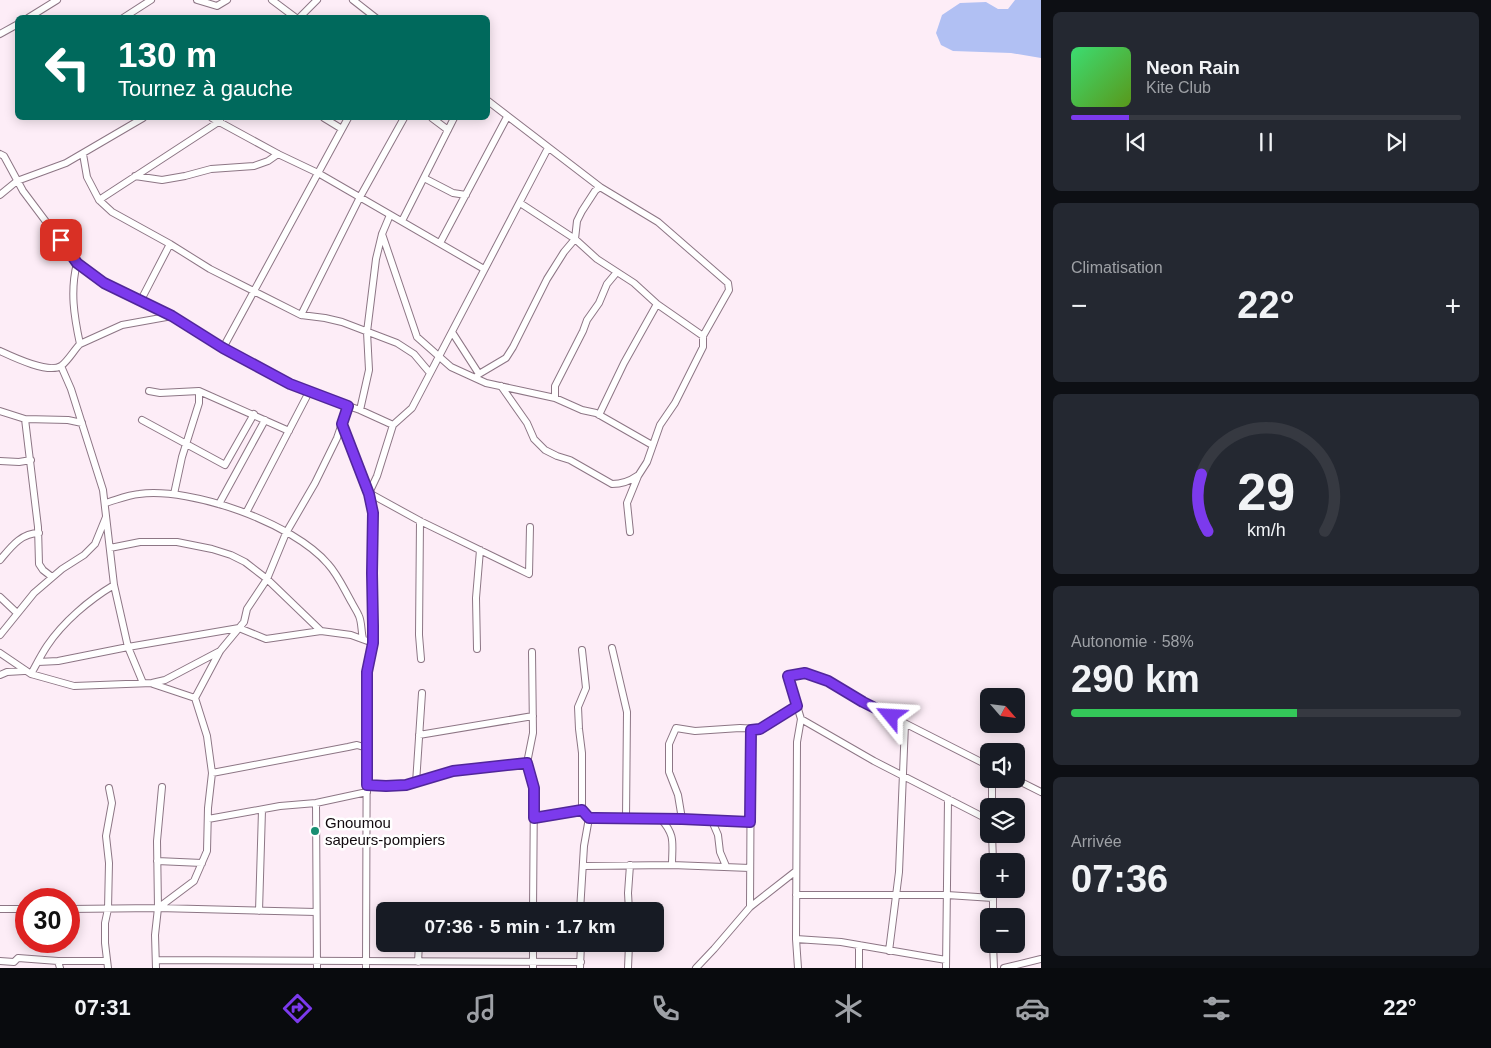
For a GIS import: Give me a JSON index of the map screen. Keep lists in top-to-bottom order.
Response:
{
  "places": ["Gnoumou sapeurs-pompiers"],
  "north": "bottom right",
  "page": {
    "turn": ["130 m", "Tournez à gauche"],
    "song": ["Neon Rain", "Kite Club"],
    "tile": [
      "Climatisation",
      ["Autonomie · 58%", "290 km"],
      ["Arrivée", "07:36"]
    ],
    "heat": ["−", "22°", "+"],
    "map_buttons": ["+", "−"],
    "limit": "30",
    "trip": "07:36 · 5 min · 1.7 km",
    "tabs": ["07:31", "22°"],
    "gauge": ["29", "km/h"]
  }
}
